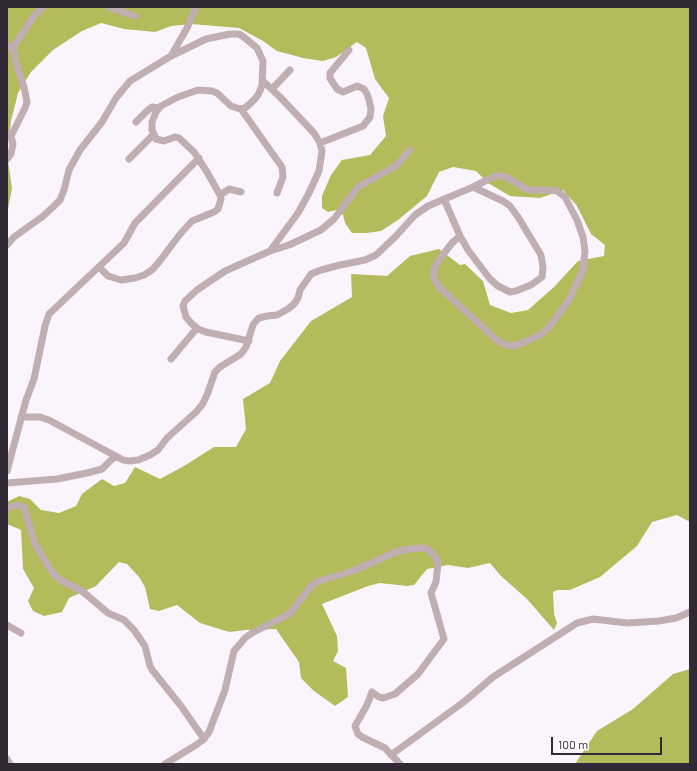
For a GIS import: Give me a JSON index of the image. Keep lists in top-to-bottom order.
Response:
{
  "scale_bar": "100 m"
}
